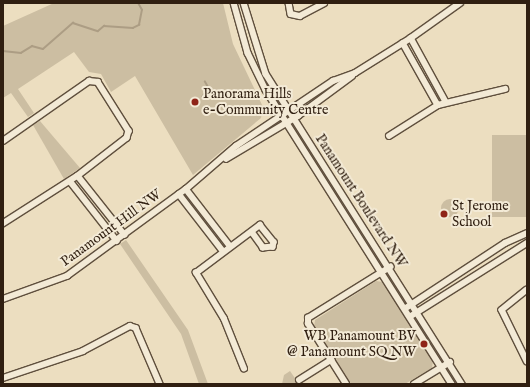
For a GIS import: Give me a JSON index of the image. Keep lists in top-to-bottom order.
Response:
{
  "streets": {
    "street": ["Panamount Boulevard NW", "Panamount Hill NW"]
  },
  "crossings": [
    ["Panamount Boulevard NW", "Panamount Hill NW"]
  ],
  "places": ["Panorama Hills e-Community Centre", "St Jerome School", "WB Panamount BV @ Panamount SQ NW"]
}
